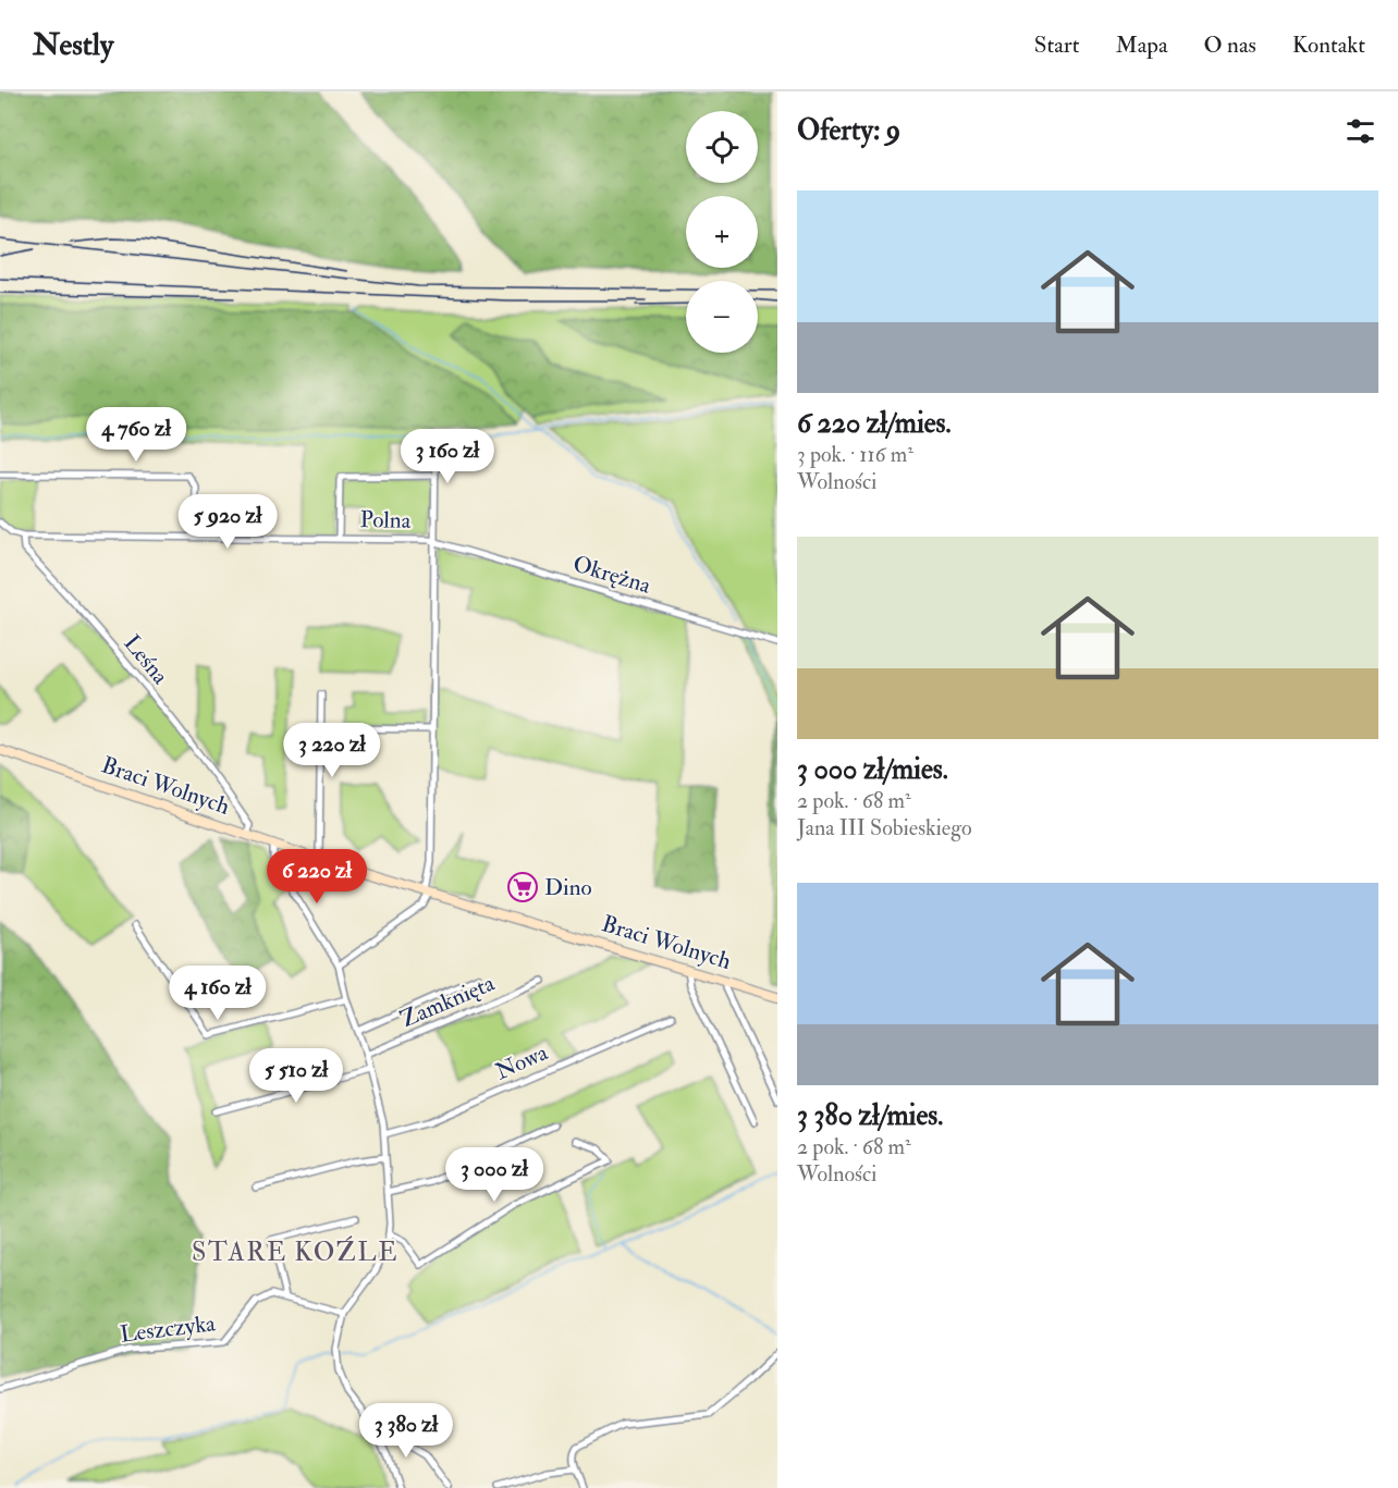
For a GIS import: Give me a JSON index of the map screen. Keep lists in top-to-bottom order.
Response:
{
  "streets": {
    "main road": ["Braci Wolnych"],
    "street": [
      "Polna",
      "Okrężna",
      "Leśna",
      "Zamknięta",
      "Nowa",
      "Leszczyka"
    ]
  },
  "crossings": [
    ["Polna", "Okrężna"],
    ["Polna", "Leśna"],
    ["Polna", "Braci Wolnych"],
    ["Leśna", "Braci Wolnych"]
  ],
  "districts": ["STARE KOŹLE"],
  "places": {
    "supermarket": ["Dino"]
  },
  "page": {
    "header": "Nestly",
    "nav": [
      "Start",
      "Mapa",
      "O nas",
      "Kontakt"
    ],
    "heading": "Oferty: 9",
    "map_buttons": ["+", "−"],
    "list": [
      {
        "name": "6 220 zł/mies.",
        "note": "3 pok. · 116 m² · Wolności"
      },
      {
        "name": "3 000 zł/mies.",
        "note": "2 pok. · 68 m² · Jana III Sobieskiego"
      },
      {
        "name": "3 380 zł/mies.",
        "note": "2 pok. · 68 m² · Wolności"
      }
    ],
    "price": [
      "4 760 zł",
      "3 160 zł",
      "5 920 zł",
      "3 220 zł",
      "6 220 zł",
      "4 160 zł",
      "5 510 zł",
      "3 000 zł",
      "3 380 zł"
    ]
  }
}
